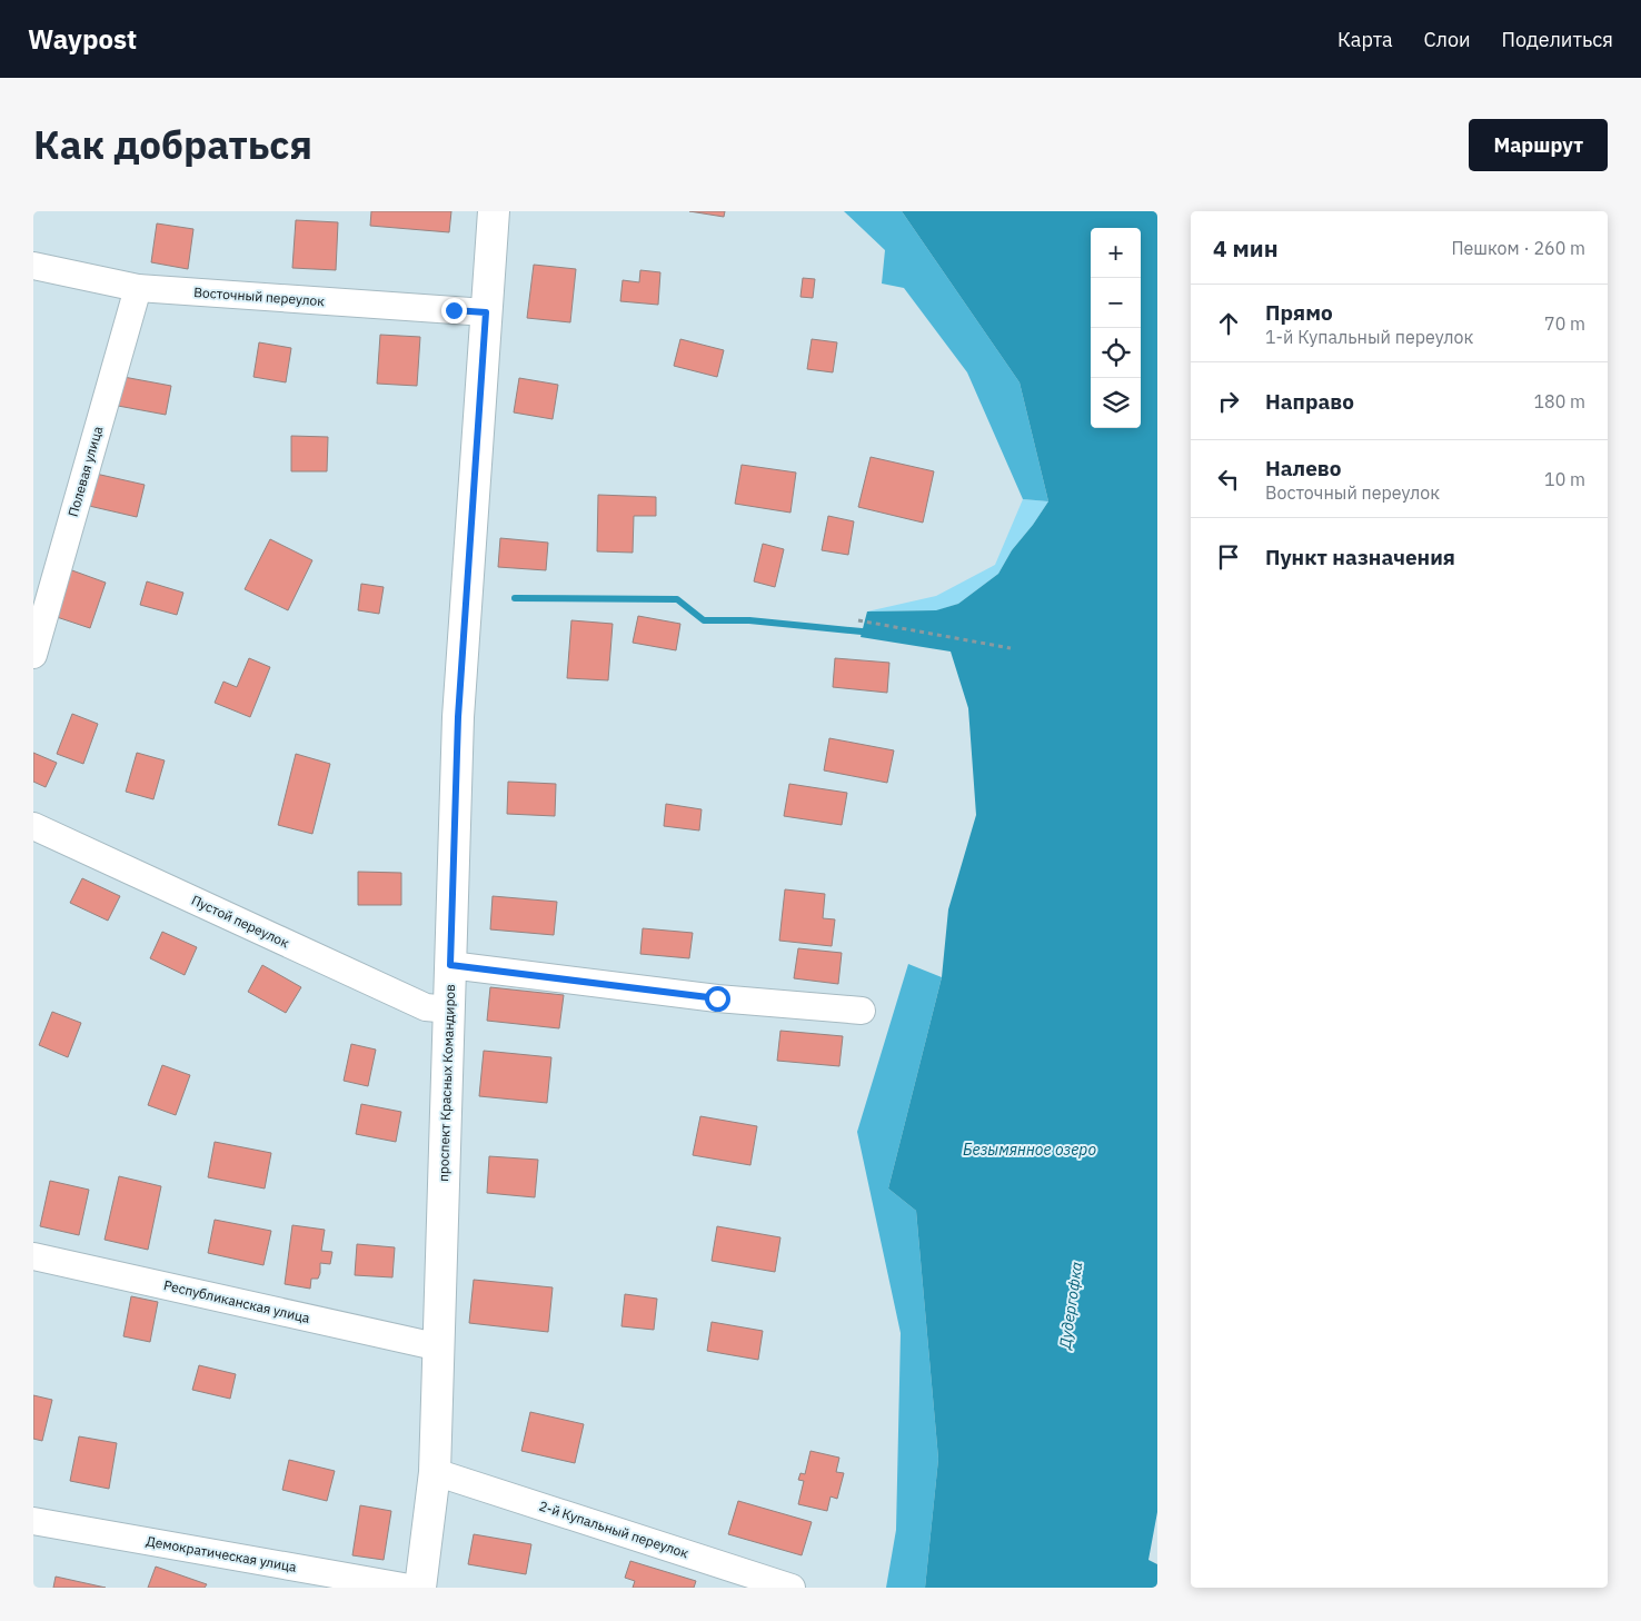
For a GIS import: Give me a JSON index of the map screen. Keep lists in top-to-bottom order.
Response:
{
  "streets": {
    "street": [
      "Восточный переулок",
      "Полевая улица",
      "Пустой переулок",
      "проспект Красных Командиров",
      "Республиканская улица",
      "2-й Купальный переулок",
      "Демократическая улица"
    ]
  },
  "crossings": [
    ["Восточный переулок", "Полевая улица"],
    ["Восточный переулок", "проспект Красных Командиров"],
    ["Пустой переулок", "проспект Красных Командиров"],
    ["проспект Красных Командиров", "Республиканская улица"],
    ["проспект Красных Командиров", "2-й Купальный переулок"]
  ],
  "water": ["Безымянное озеро", "Дудергофка"],
  "page": {
    "header": "Waypost",
    "nav": ["Карта", "Слои", "Поделиться"],
    "title": "Как добраться",
    "buttons": "Маршрут",
    "heading": ["4 мин", "Пешком · 260 m"],
    "map_buttons": ["+", "−"],
    "list": [
      ["Прямо", "1-й Купальный переулок", "70 m"],
      ["Направо", "180 m"],
      ["Налево", "Восточный переулок", "10 m"],
      "Пункт назначения"
    ]
  }
}
